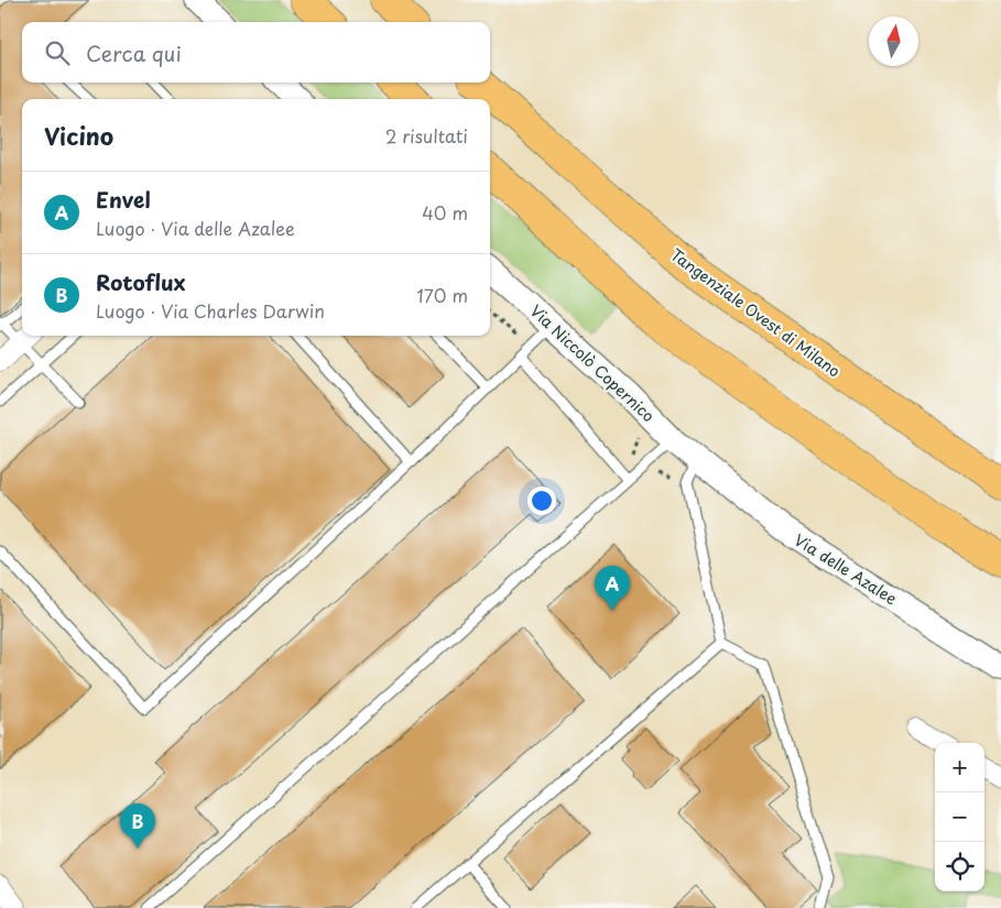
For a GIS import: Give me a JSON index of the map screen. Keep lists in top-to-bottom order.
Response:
{
  "streets": {
    "highway": ["Tangenziale Ovest di Milano"],
    "street": ["Via Niccolò Copernico", "Via delle Azalee"]
  },
  "crossings": [
    ["Via Niccolò Copernico", "Via delle Azalee"]
  ],
  "north": "top",
  "page": {
    "search": "Cerca qui",
    "heading": ["Vicino", "2 risultati"],
    "list": [
      {
        "mark": "A",
        "name": "Envel",
        "note": "Luogo · Via delle Azalee",
        "value": "40 m"
      },
      {
        "mark": "B",
        "name": "Rotoflux",
        "note": "Luogo · Via Charles Darwin",
        "value": "170 m"
      }
    ],
    "pins": ["A", "B"],
    "map_buttons": ["+", "−"]
  }
}
